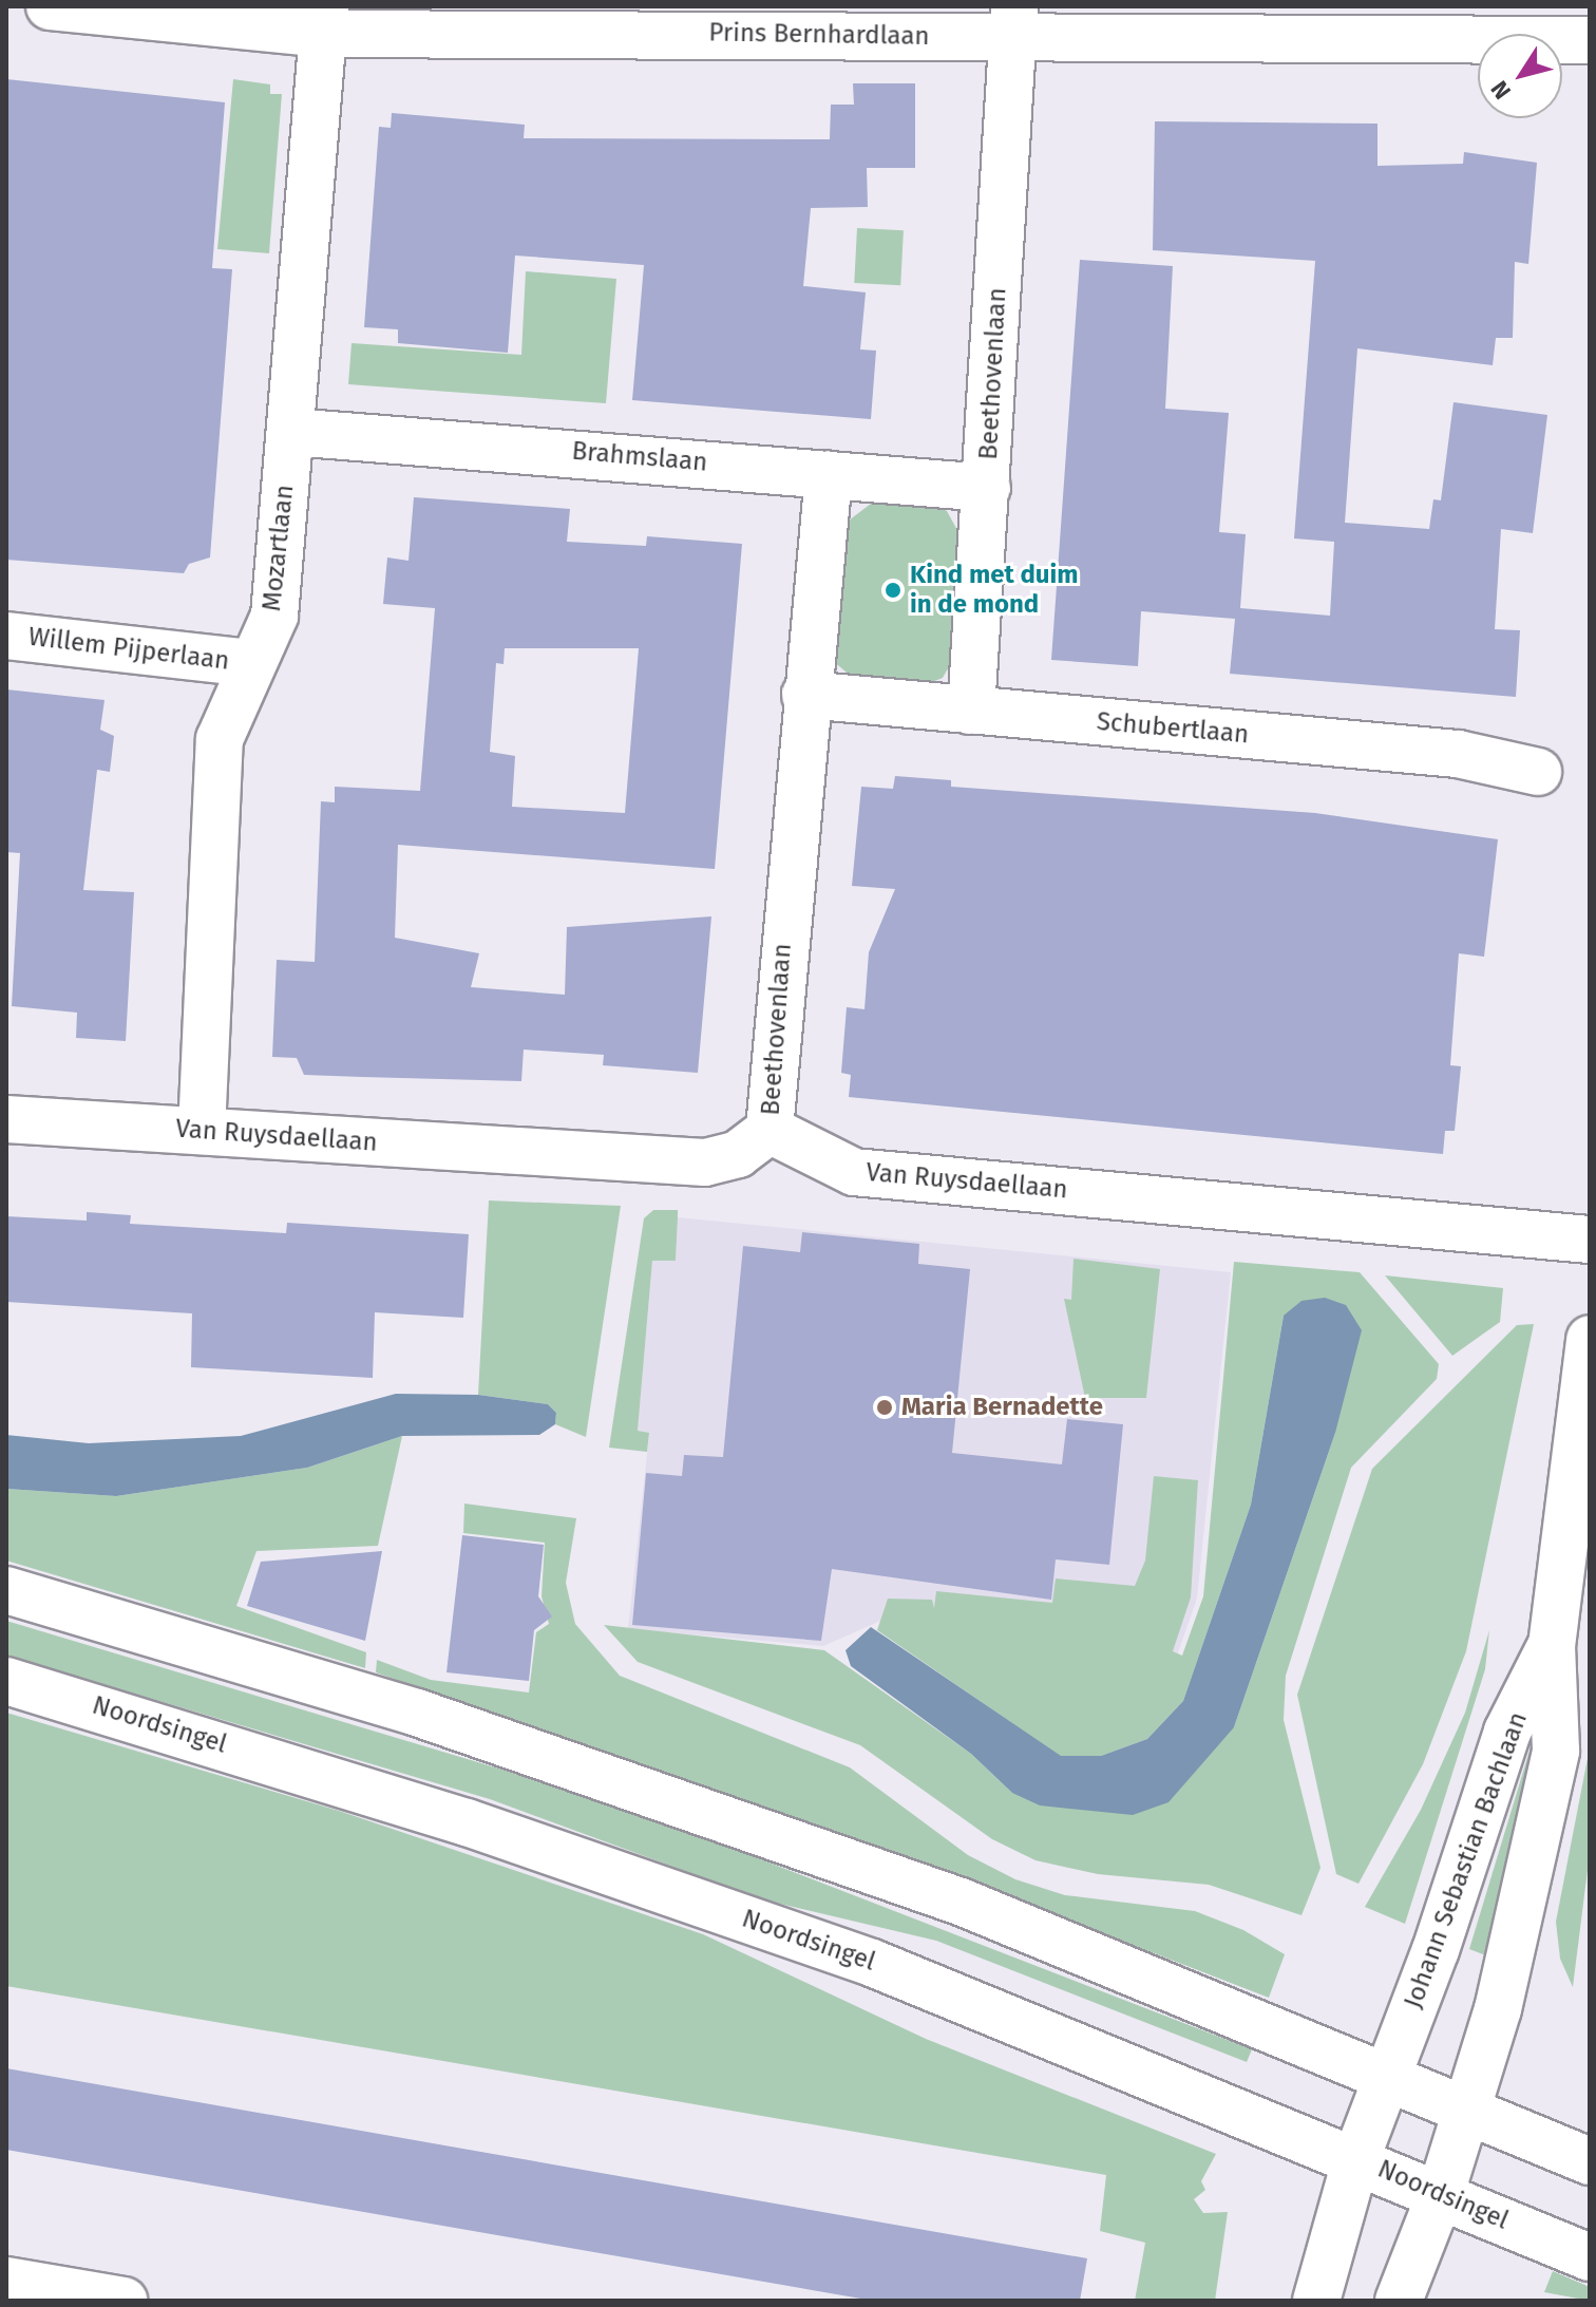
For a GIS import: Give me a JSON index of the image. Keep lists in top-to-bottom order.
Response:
{
  "streets": {
    "street": [
      "Prins Bernhardlaan",
      "Beethovenlaan",
      "Brahmslaan",
      "Mozartlaan",
      "Willem Pijperlaan",
      "Schubertlaan",
      "Van Ruysdaellaan",
      "Noordsingel",
      "Johann Sebastian Bachlaan"
    ]
  },
  "crossings": [
    ["Prins Bernhardlaan", "Beethovenlaan"],
    ["Prins Bernhardlaan", "Mozartlaan"],
    ["Beethovenlaan", "Brahmslaan"],
    ["Beethovenlaan", "Schubertlaan"],
    ["Beethovenlaan", "Van Ruysdaellaan"],
    ["Brahmslaan", "Mozartlaan"],
    ["Mozartlaan", "Willem Pijperlaan"],
    ["Mozartlaan", "Van Ruysdaellaan"],
    ["Noordsingel", "Johann Sebastian Bachlaan"]
  ],
  "places": ["Kind met duim in de mond", "Maria Bernadette"],
  "north": "bottom left"
}
